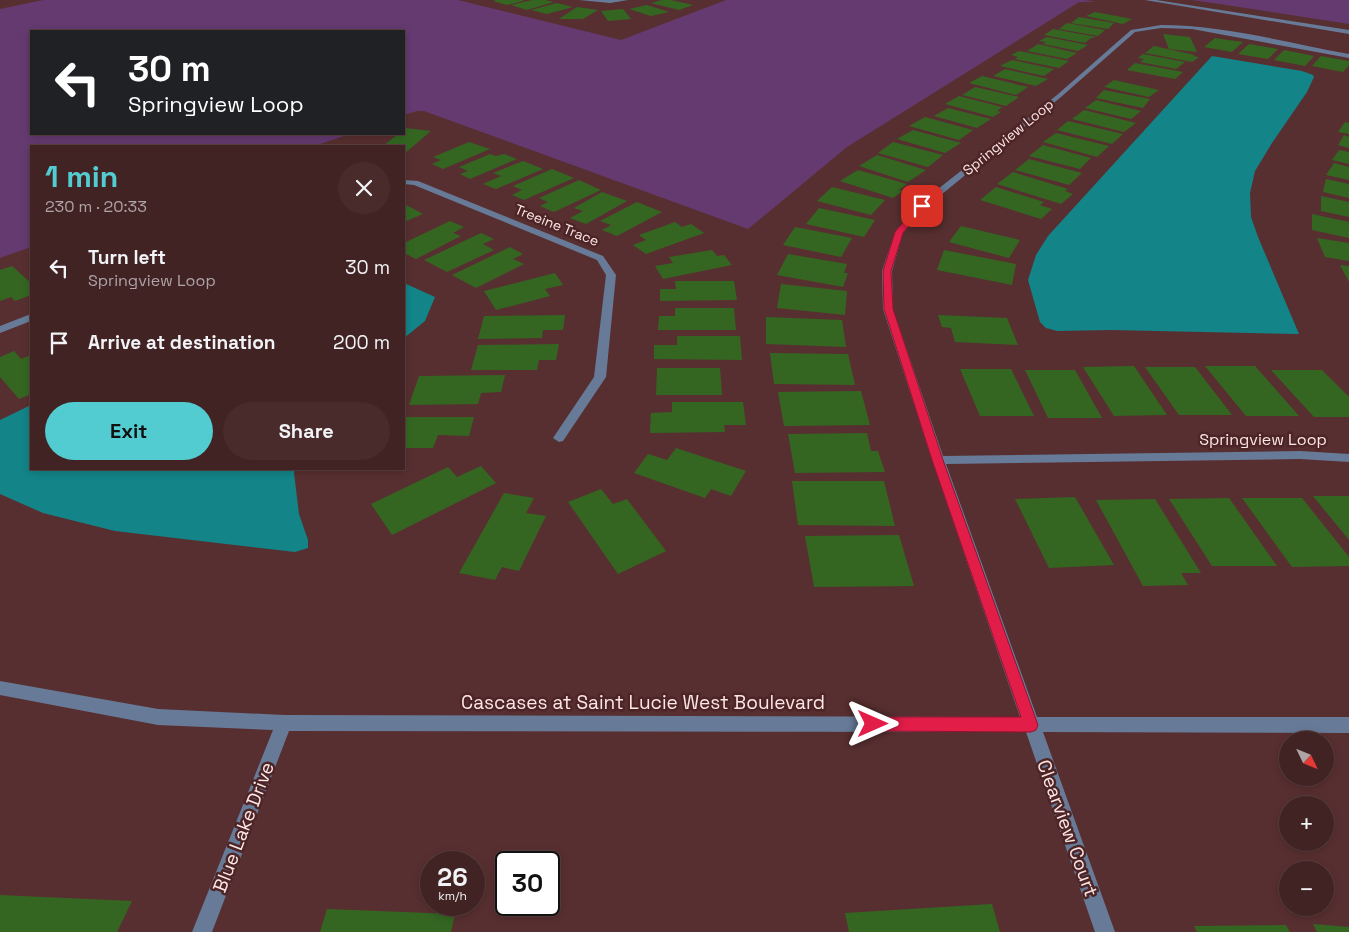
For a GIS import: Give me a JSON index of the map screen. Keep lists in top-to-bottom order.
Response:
{
  "streets": {
    "street": [
      "Springview Loop",
      "Treeine Trace",
      "Cascases at Saint Lucie West Boulevard",
      "Blue Lake Drive",
      "Clearview Court"
    ]
  },
  "crossings": [
    ["Springview Loop", "Cascases at Saint Lucie West Boulevard"],
    ["Springview Loop", "Clearview Court"],
    ["Cascases at Saint Lucie West Boulevard", "Blue Lake Drive"],
    ["Cascases at Saint Lucie West Boulevard", "Clearview Court"]
  ],
  "north": "bottom right",
  "page": {
    "turn": ["30 m", "Springview Loop"],
    "heading": ["1 min", "230 m · 20:33"],
    "list": [
      {
        "name": "Turn left",
        "note": "Springview Loop",
        "value": "30 m"
      },
      {
        "name": "Arrive at destination",
        "value": "200 m"
      }
    ],
    "buttons": ["Exit", "Share"],
    "map_buttons": ["+", "−"],
    "speed": "26 km/h",
    "limit": "30"
  }
}
